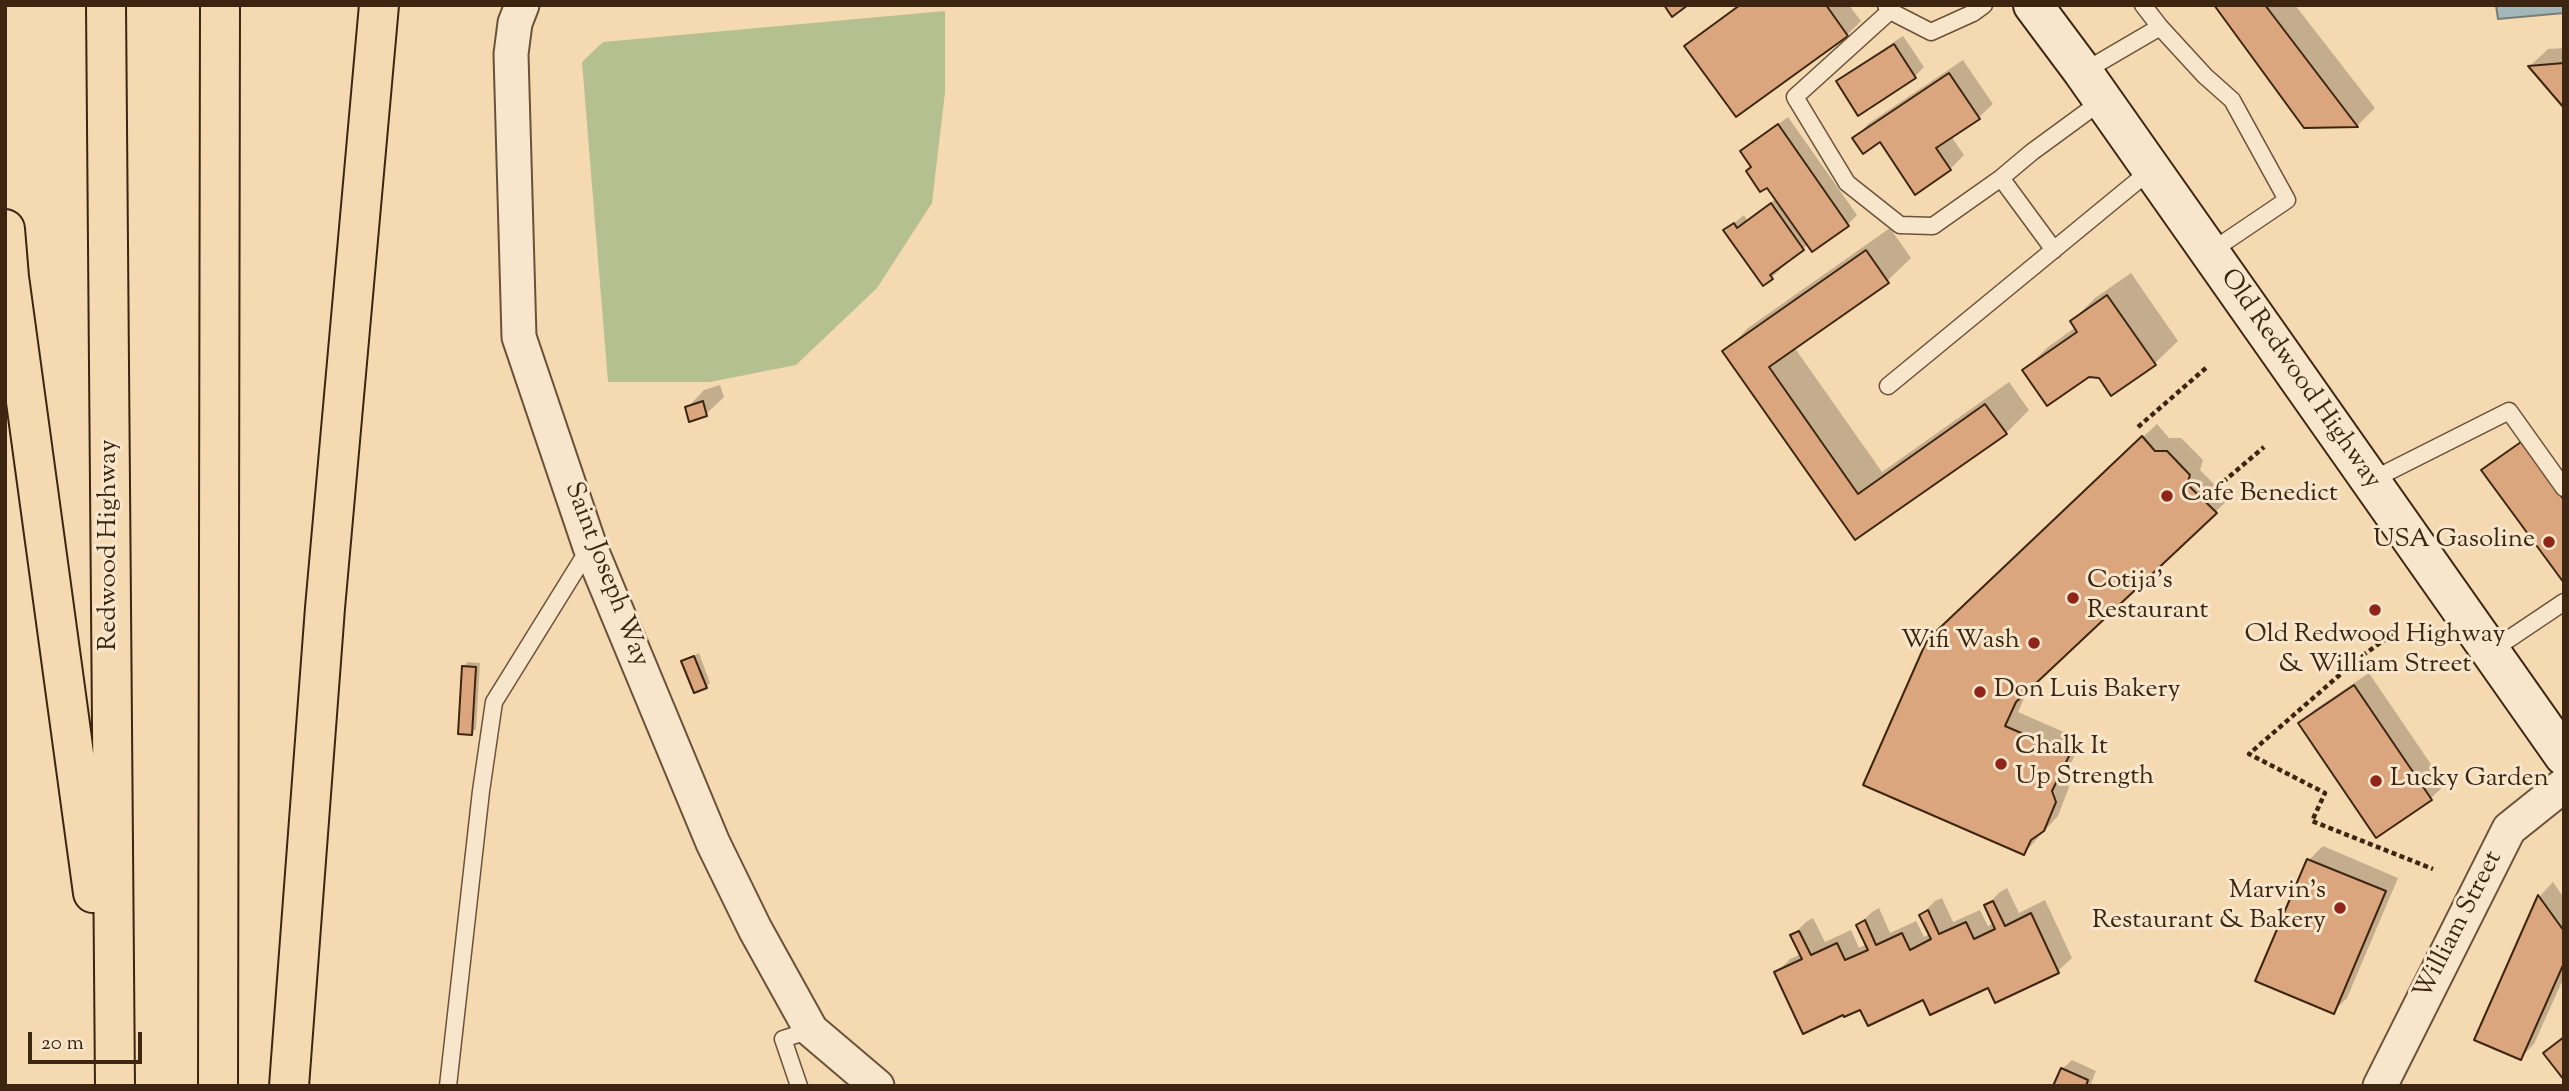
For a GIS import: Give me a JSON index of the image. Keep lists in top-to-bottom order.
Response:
{
  "streets": {
    "highway": ["Redwood Highway"],
    "main road": ["Old Redwood Highway"],
    "street": ["Saint Joseph Way", "William Street"]
  },
  "places": [
    "Cafe Benedict",
    "USA Gasoline",
    "Cotija's Restaurant",
    "Old Redwood Highway & William Street",
    "Wifi Wash",
    "Don Luis Bakery",
    "Chalk It Up Strength",
    "Lucky Garden",
    "Marvin's Restaurant & Bakery"
  ],
  "scale_bar": "20 m"
}
